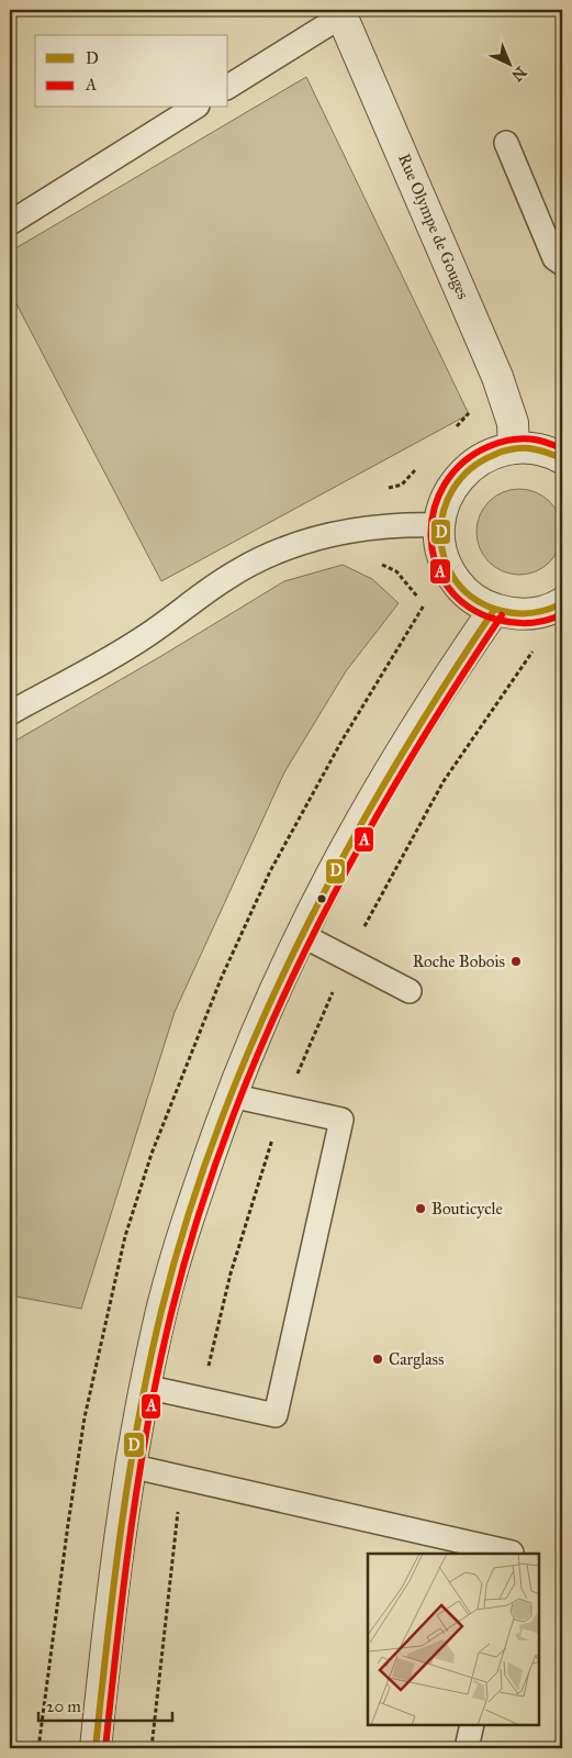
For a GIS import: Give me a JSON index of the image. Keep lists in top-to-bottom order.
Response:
{
  "streets": {
    "street": ["Rue Olympe de Gouges"]
  },
  "places": ["Roche Bobois", "Bouticycle", "Carglass"],
  "lines": ["transit line A", "transit line D"],
  "legend": ["D", "A"],
  "scale_bar": "20 m",
  "north": "bottom right"
}
